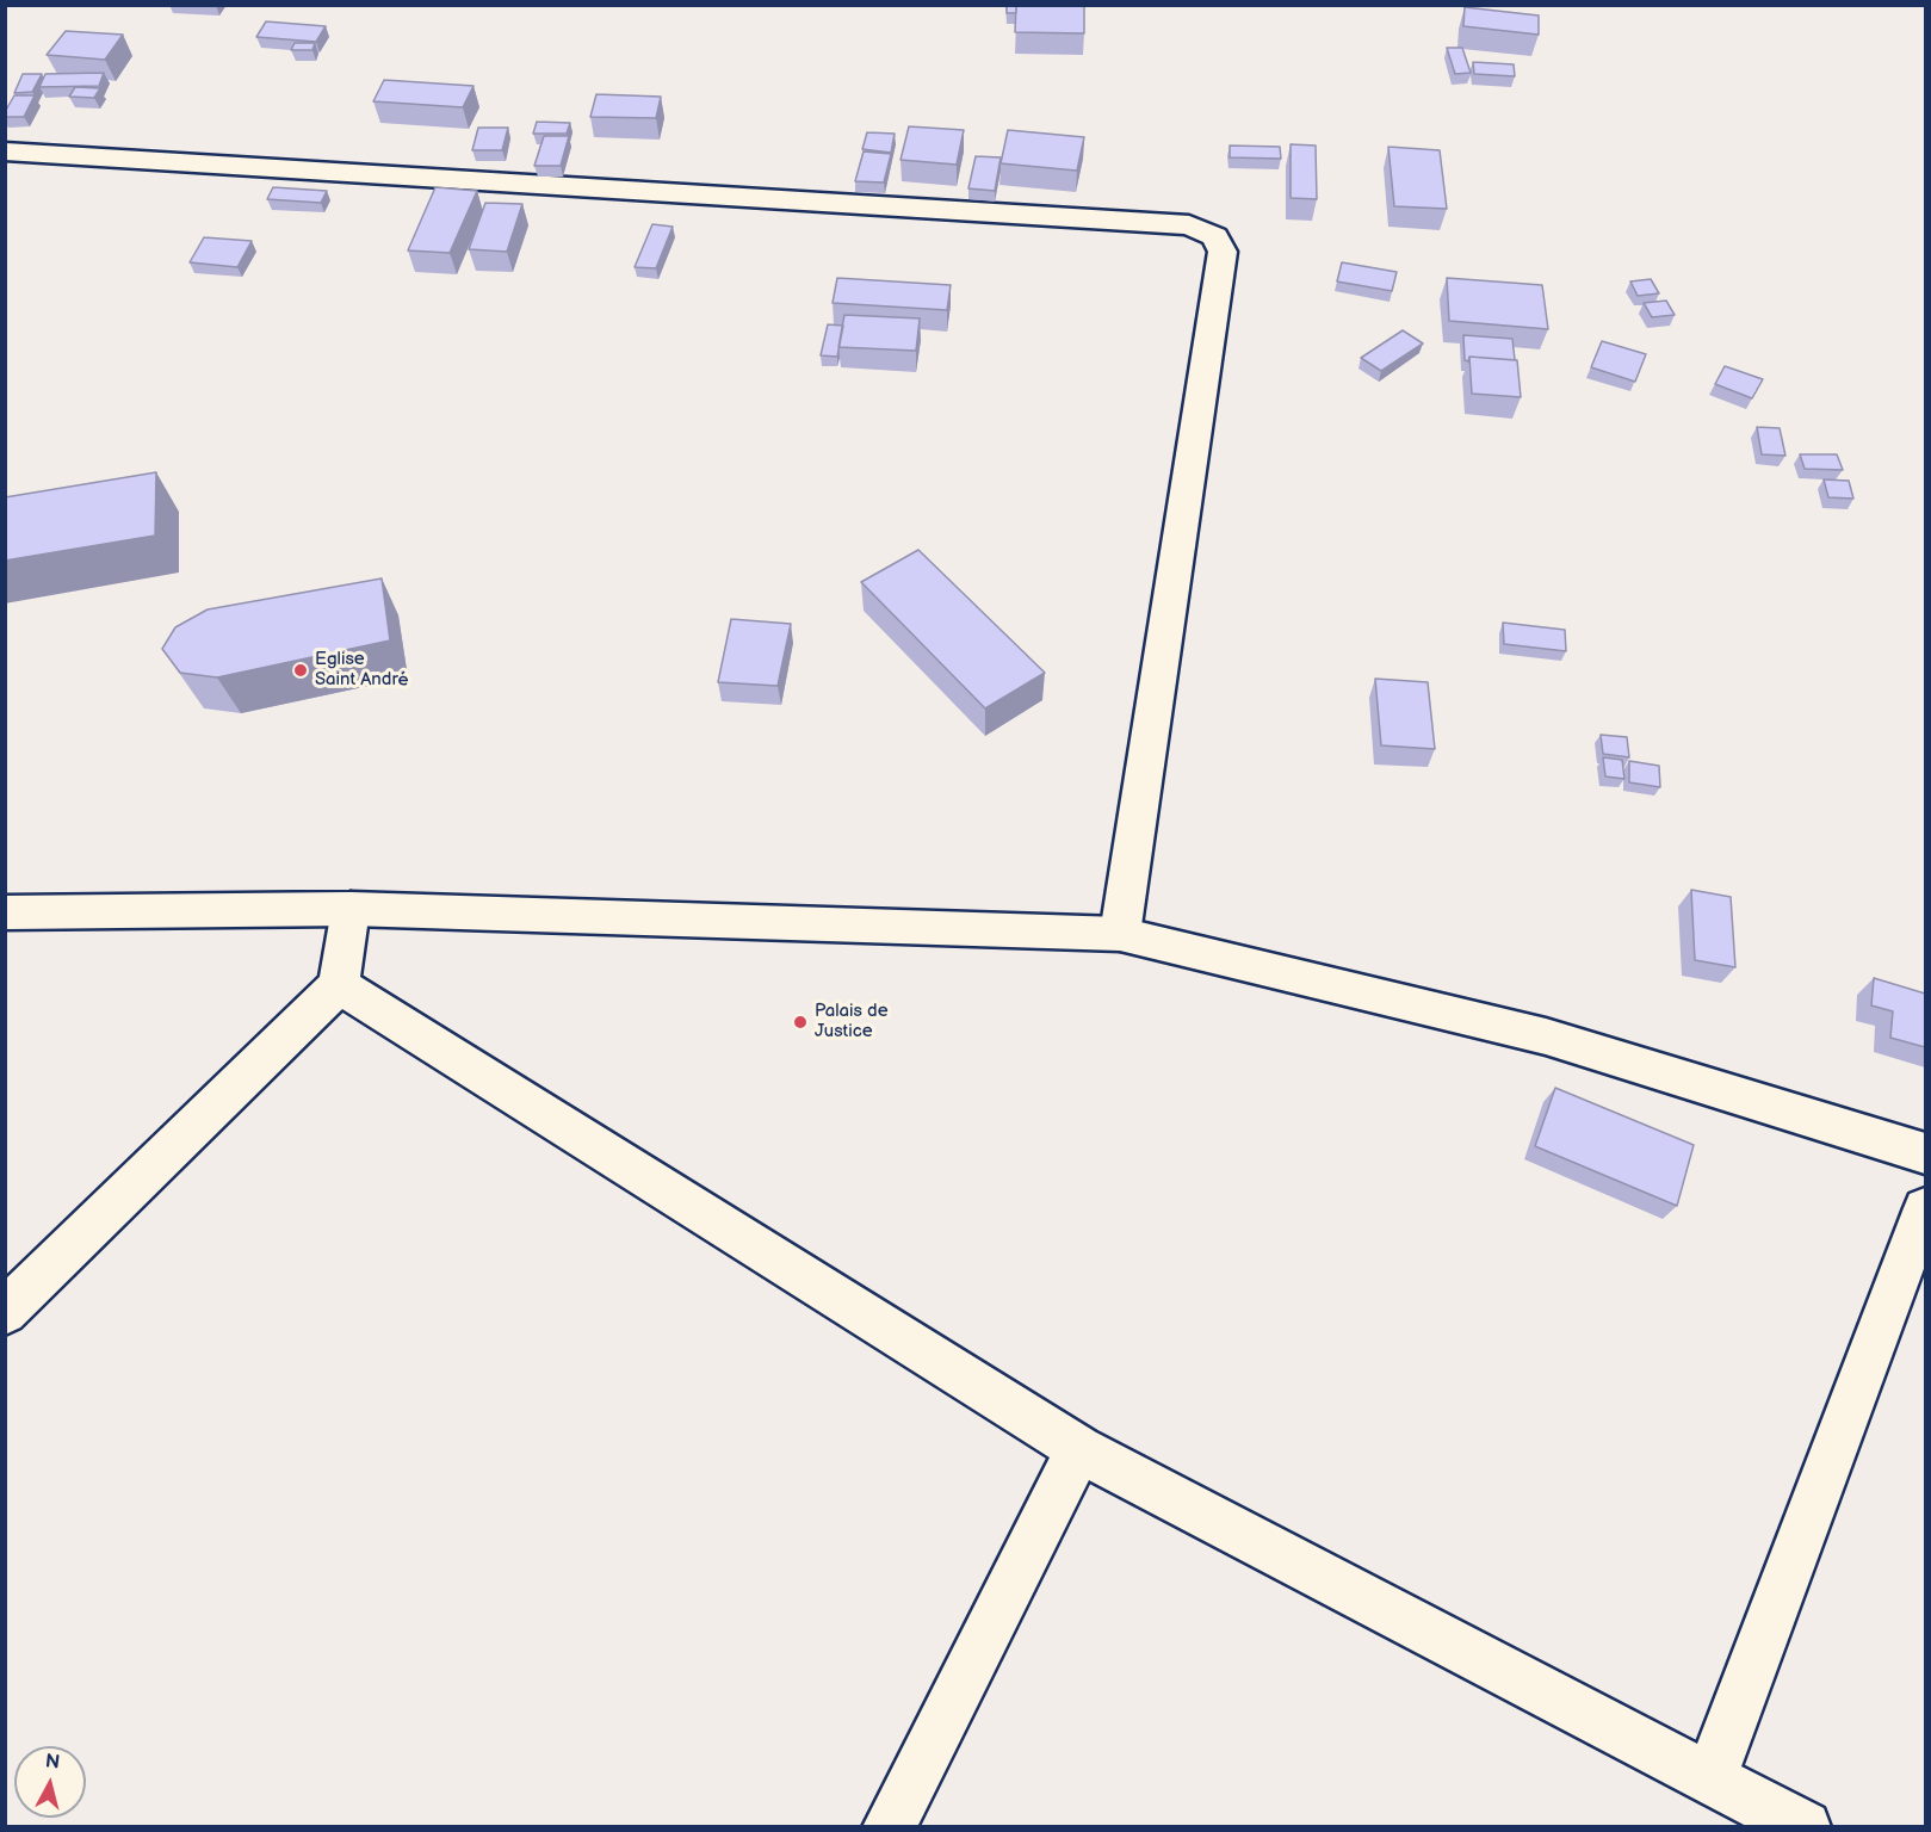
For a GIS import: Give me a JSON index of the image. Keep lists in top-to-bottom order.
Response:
{
  "places": ["Eglise Saint André", "Palais de Justice"],
  "north": "top"
}
